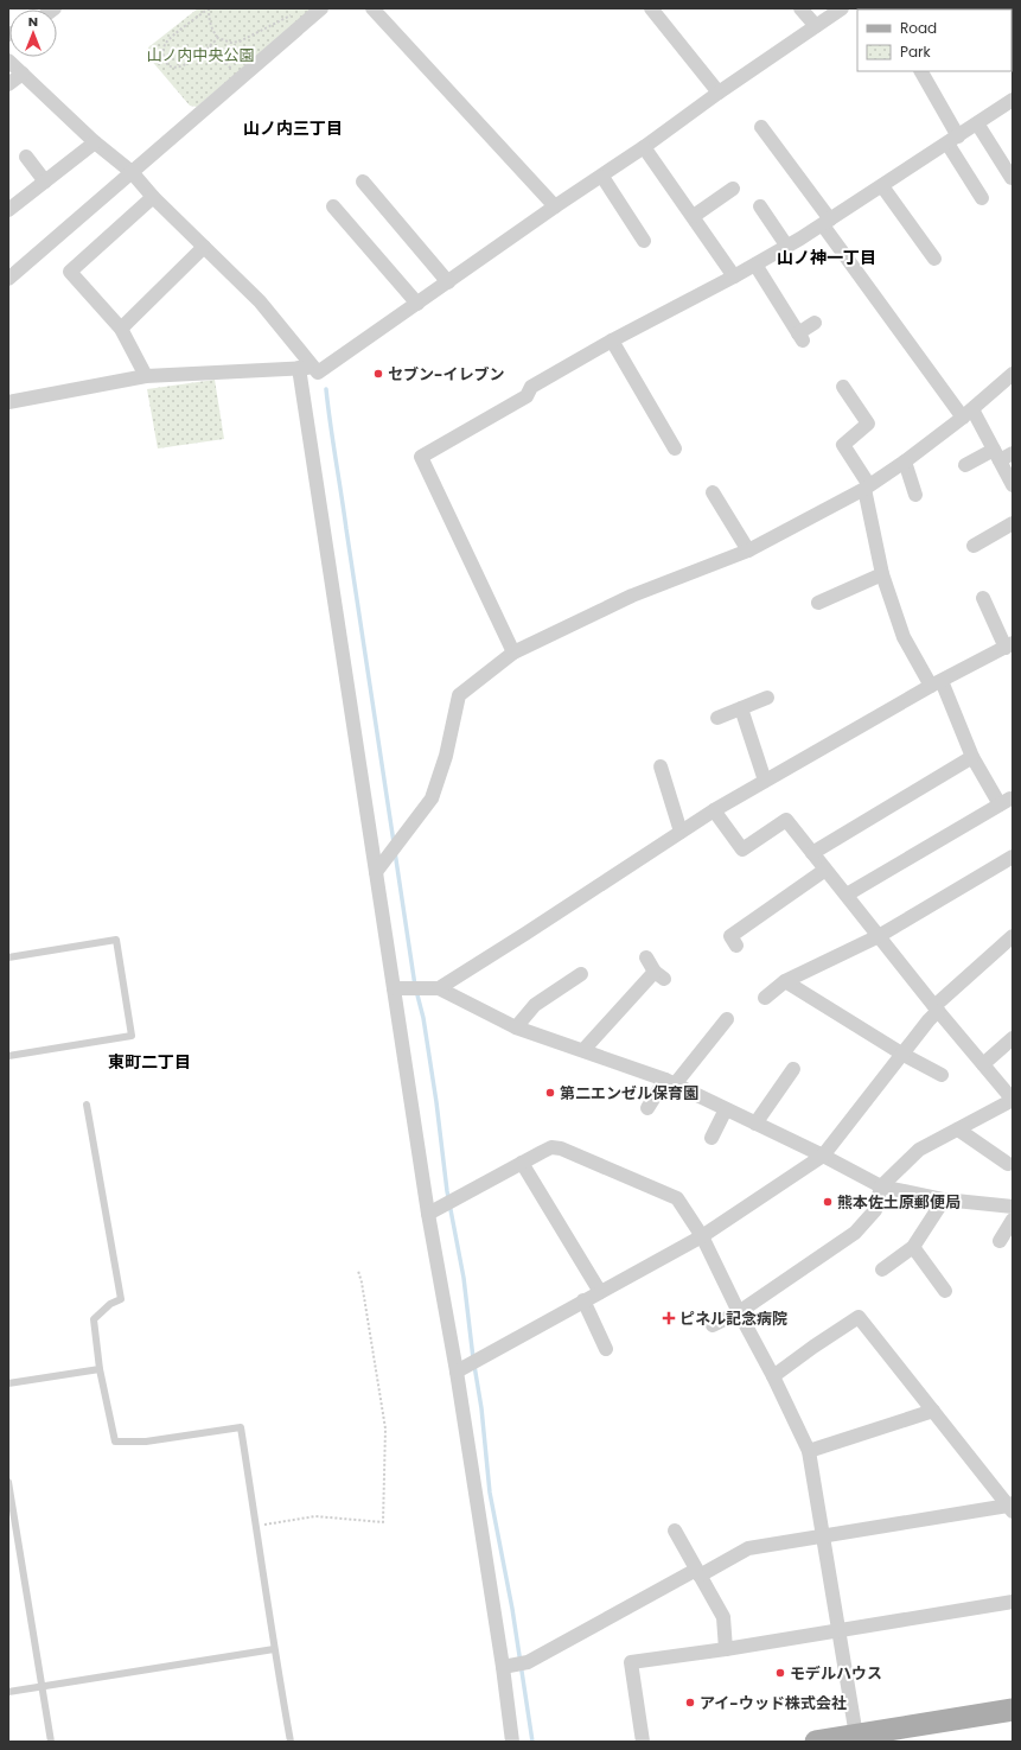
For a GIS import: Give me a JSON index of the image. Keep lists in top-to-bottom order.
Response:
{
  "districts": ["山ノ内三丁目", "山ノ神一丁目", "東町二丁目"],
  "parks": ["山ノ内中央公園"],
  "places": {
    "other": [
      "セブン-イレブン",
      "第二エンゼル保育園",
      "熊本佐土原郵便局",
      "モデルハウス",
      "アイ-ウッド株式会社"
    ],
    "health": ["ピネル記念病院"]
  },
  "legend": ["Road", "Park"],
  "north": "top"
}
